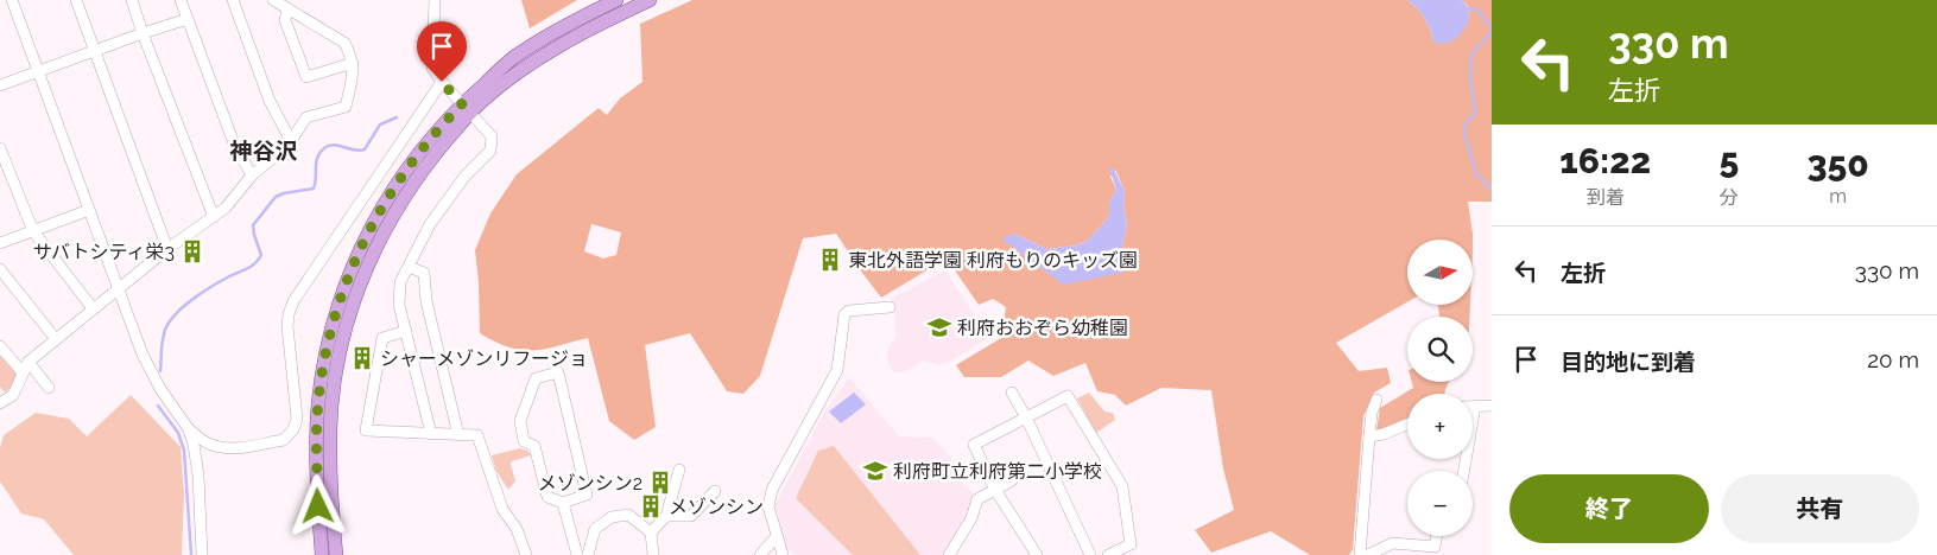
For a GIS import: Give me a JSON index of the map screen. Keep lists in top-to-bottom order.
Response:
{
  "districts": ["神谷沢"],
  "places": {
    "building": [
      "サバトシティ栄3",
      "東北外語学園 利府もりのキッズ園",
      "シャーメゾンリフージョ",
      "メゾンシン2",
      "メゾンシン"
    ],
    "school or university": ["利府おおぞら幼稚園", "利府町立利府第二小学校"]
  },
  "north": "right",
  "page": {
    "turn": ["330 m", "左折"],
    "eta": [
      "16:22",
      "到着",
      "5",
      "分",
      "350",
      "m"
    ],
    "list": [
      {
        "name": "左折",
        "value": "330 m"
      },
      {
        "name": "目的地に到着",
        "value": "20 m"
      }
    ],
    "map_buttons": ["+", "−"],
    "buttons": ["終了", "共有"]
  }
}
